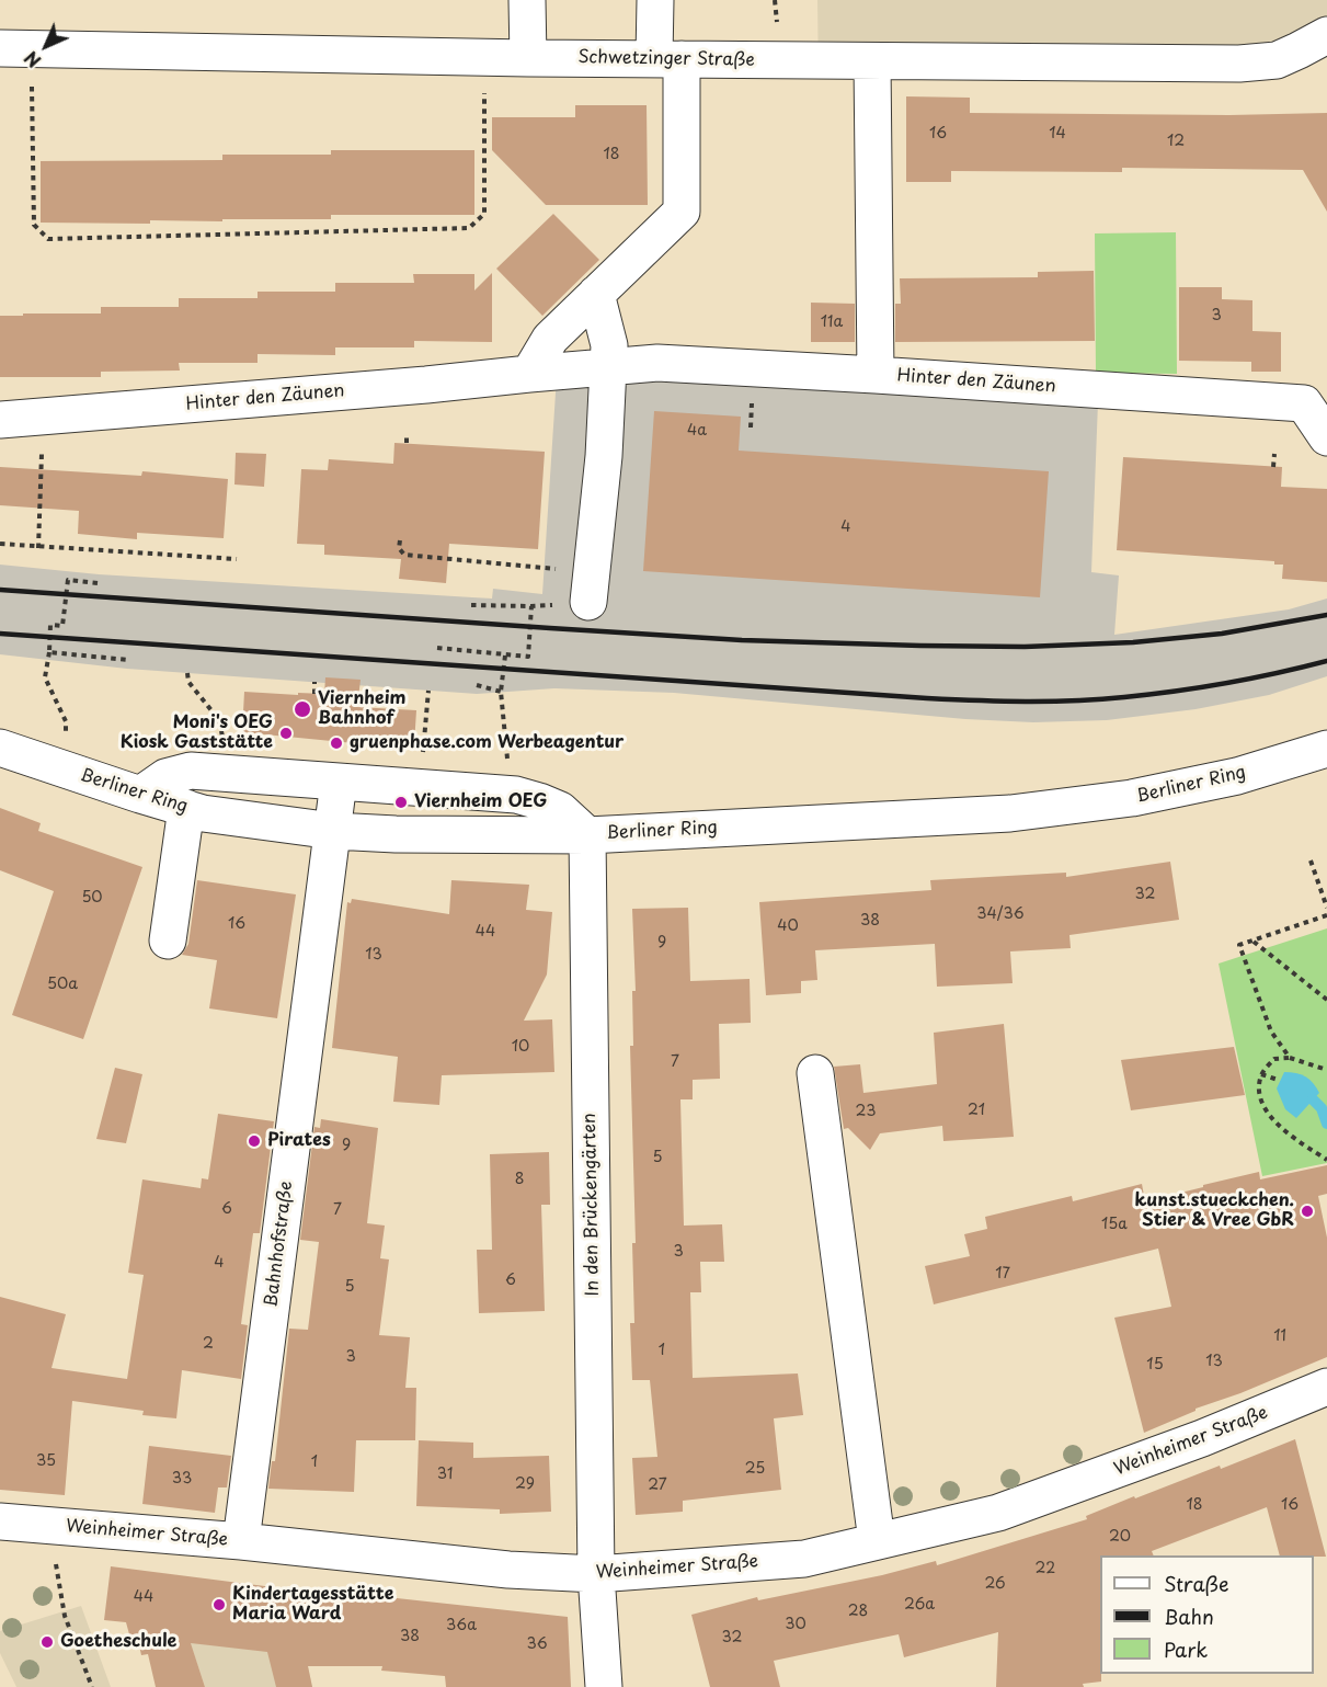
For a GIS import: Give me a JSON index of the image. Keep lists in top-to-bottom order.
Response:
{
  "streets": {
    "street": [
      "Schwetzinger Straße",
      "Hinter den Zäunen",
      "Berliner Ring",
      "In den Brückengärten",
      "Bahnhofstraße",
      "Weinheimer Straße"
    ]
  },
  "crossings": [
    ["Berliner Ring", "In den Brückengärten"],
    ["Berliner Ring", "Bahnhofstraße"],
    ["In den Brückengärten", "Weinheimer Straße"],
    ["Bahnhofstraße", "Weinheimer Straße"]
  ],
  "places": [
    "Viernheim Bahnhof",
    "Moni's OEG Kiosk Gaststätte",
    "gruenphase.com Werbeagentur",
    "Viernheim OEG",
    "Pirates",
    "kunst.stueckchen. Stier & Vree GbR",
    "Kindertagesstätte Maria Ward",
    "Goetheschule"
  ],
  "house_numbers": [
    "16",
    "14",
    "12",
    "18",
    "3",
    "11a",
    "4a",
    "4",
    "32",
    "50",
    "34/36",
    "38",
    "16",
    "40",
    "44",
    "9",
    "13",
    "50a",
    "10",
    "7",
    "21",
    "23",
    "9",
    "5",
    "8",
    "6",
    "7",
    "15a",
    "3",
    "4",
    "17",
    "6",
    "5",
    "11",
    "2",
    "1",
    "3",
    "13",
    "15",
    "35",
    "1",
    "25",
    "31",
    "33",
    "29",
    "27",
    "18",
    "16",
    "20",
    "22",
    "26",
    "44",
    "26a",
    "28",
    "30",
    "36a",
    "38",
    "32",
    "36"
  ],
  "legend": ["Straße", "Bahn", "Park"],
  "north": "bottom left"
}
